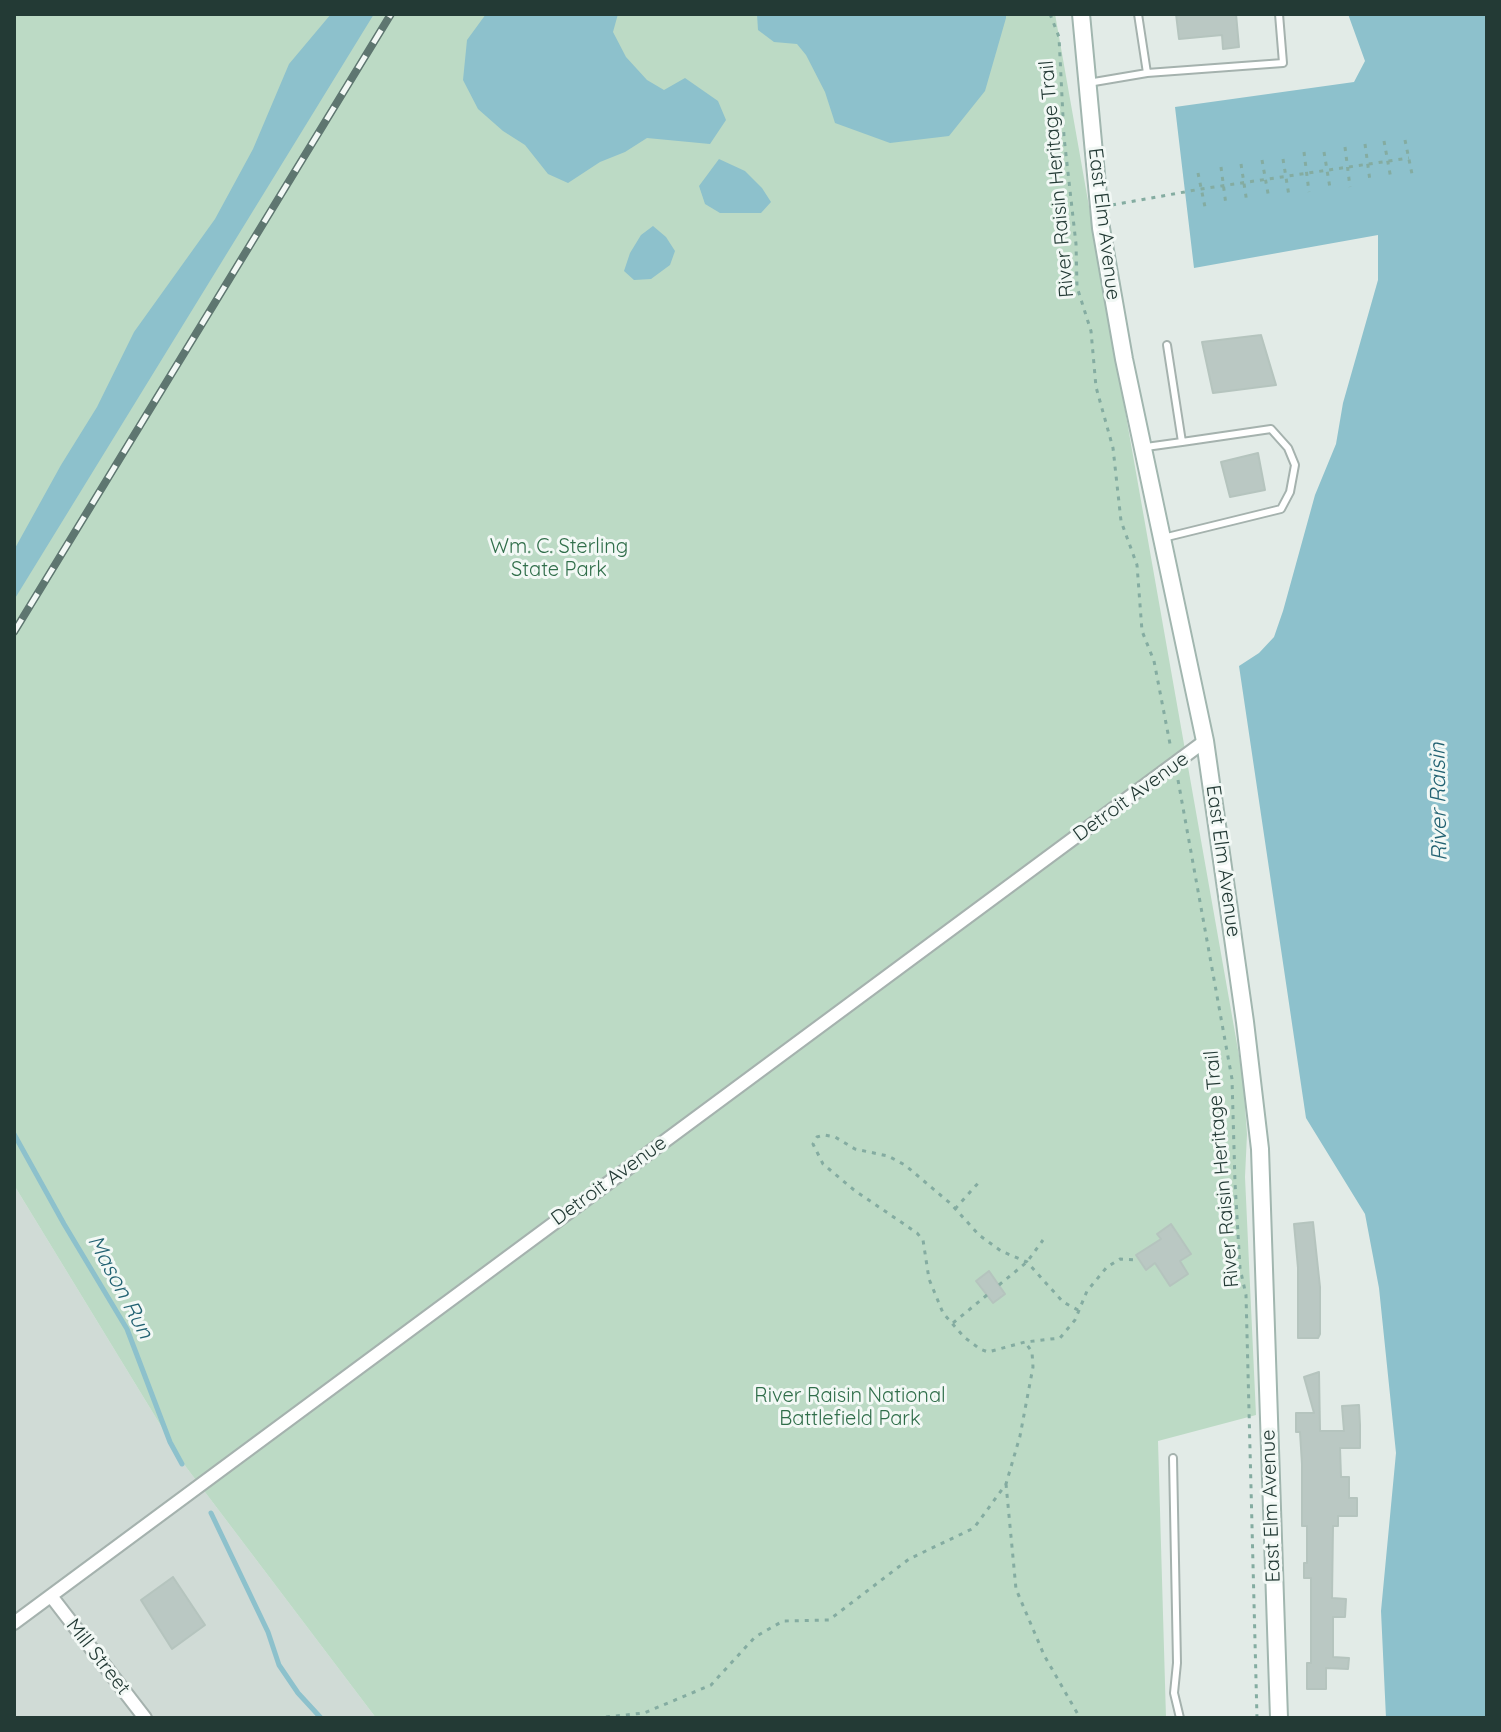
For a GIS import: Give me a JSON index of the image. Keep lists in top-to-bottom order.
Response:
{
  "streets": {
    "main road": ["East Elm Avenue"],
    "street": ["Detroit Avenue", "Mill Street"],
    "path": ["River Raisin Heritage Trail"]
  },
  "crossings": [
    ["River Raisin Heritage Trail", "Detroit Avenue"],
    ["East Elm Avenue", "Detroit Avenue"],
    ["Detroit Avenue", "Mill Street"]
  ],
  "water": ["River Raisin", "Mason Run"],
  "parks": ["Wm. C. Sterling State Park", "River Raisin National Battlefield Park"]
}
